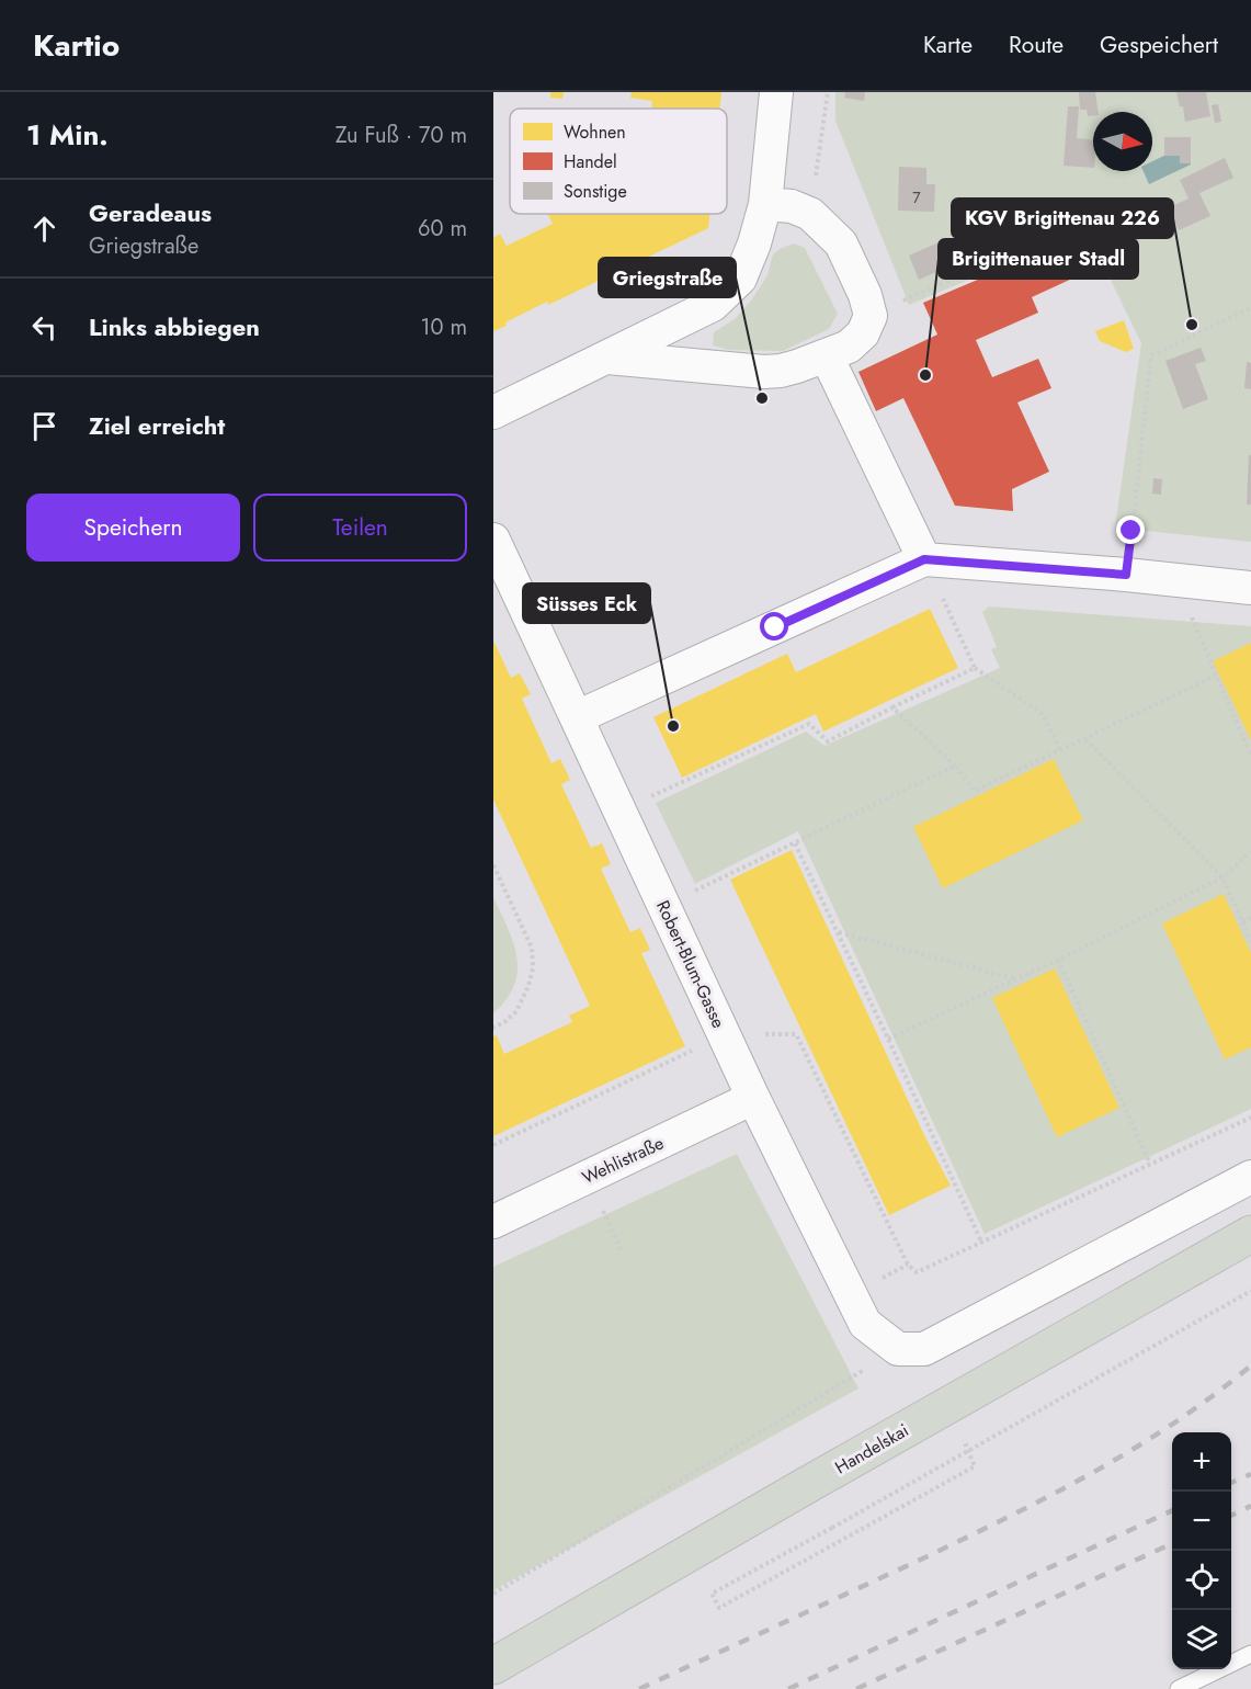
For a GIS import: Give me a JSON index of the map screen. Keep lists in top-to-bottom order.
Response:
{
  "streets": {
    "highway": ["Handelskai"],
    "street": ["Robert-Blum-Gasse", "Wehlistraße"]
  },
  "crossings": [
    ["Robert-Blum-Gasse", "Wehlistraße"]
  ],
  "places": [
    "KGV Brigittenau 226",
    "Brigittenauer Stadl",
    "Griegstraße",
    "Süsses Eck"
  ],
  "house_numbers": ["7"],
  "legend": ["Wohnen", "Handel", "Sonstige"],
  "north": "right",
  "page": {
    "header": "Kartio",
    "nav": ["Karte", "Route", "Gespeichert"],
    "heading": ["1 Min.", "Zu Fuß · 70 m"],
    "list": [
      ["Geradeaus", "Griegstraße", "60 m"],
      ["Links abbiegen", "10 m"],
      "Ziel erreicht"
    ],
    "buttons": ["Speichern", "Teilen"],
    "map_buttons": ["+", "−"]
  }
}
